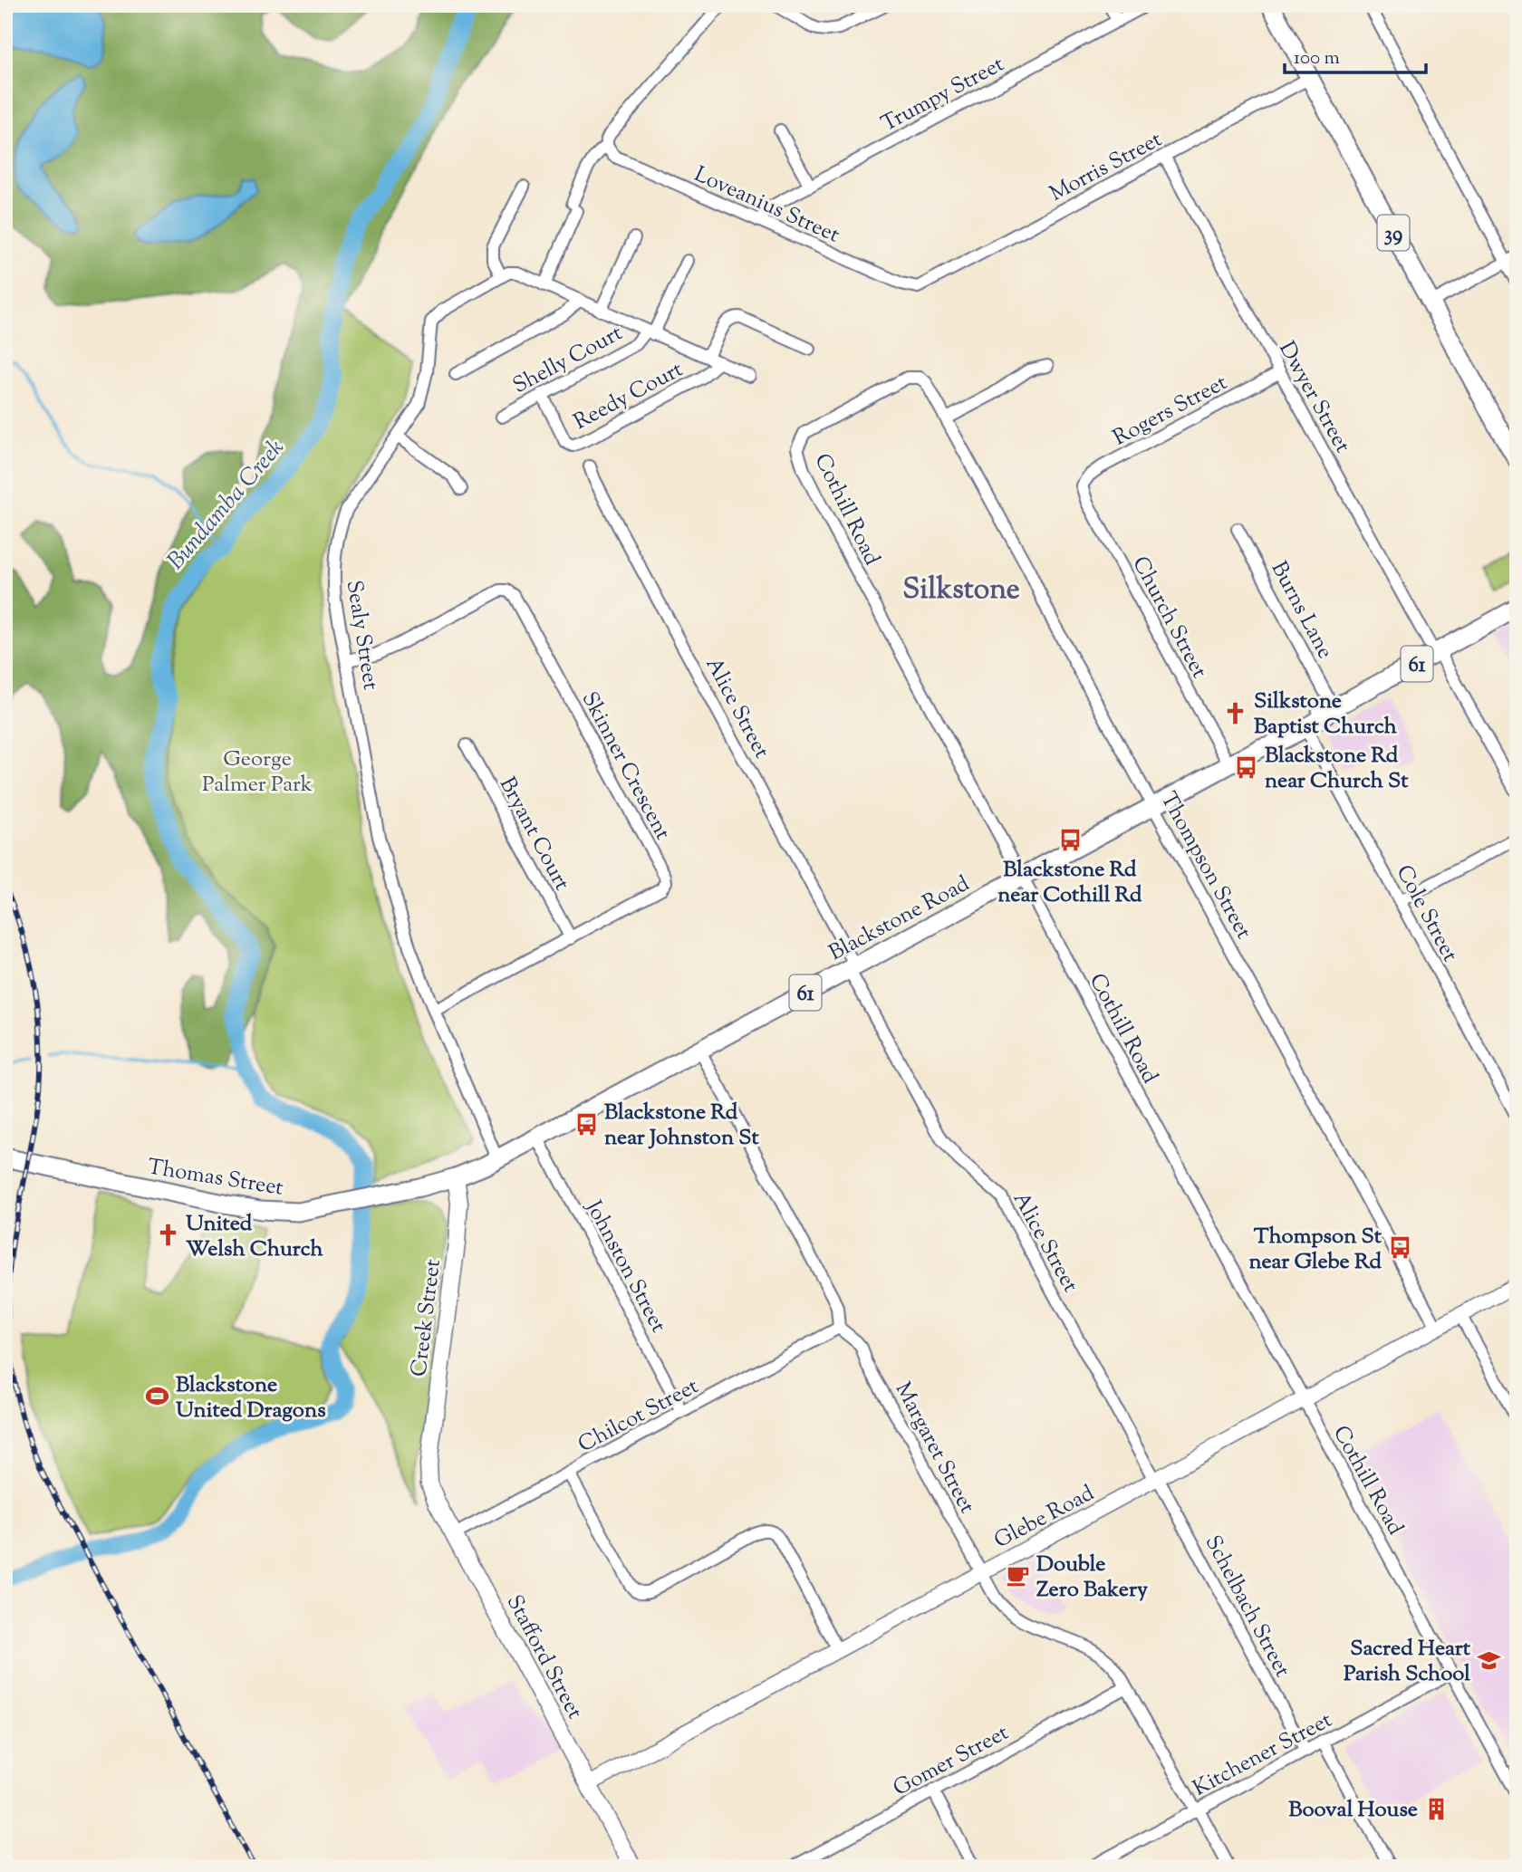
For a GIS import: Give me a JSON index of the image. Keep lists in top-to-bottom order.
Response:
{
  "streets": {
    "main road": [
      "39",
      "61",
      "Blackstone Road",
      "Thomas Street",
      "Creek Street",
      "Stafford Street"
    ],
    "street": [
      "Trumpy Street",
      "Morris Street",
      "Loveanius Street",
      "Shelly Court",
      "Reedy Court",
      "Dwyer Street",
      "Rogers Street",
      "Cothill Road",
      "Burns Lane",
      "Church Street",
      "Sealy Street",
      "Alice Street",
      "Skinner Crescent",
      "Bryant Court",
      "Thompson Street",
      "Cole Street",
      "Johnston Street",
      "Chilcot Street",
      "Margaret Street",
      "Glebe Road",
      "Schelbach Street",
      "Kitchener Street",
      "Gomer Street"
    ]
  },
  "crossings": [
    ["Trumpy Street", "Loveanius Street"],
    ["Morris Street", "Loveanius Street"],
    ["Morris Street", "39"],
    ["Morris Street", "Dwyer Street"],
    ["Shelly Court", "Reedy Court"],
    ["Dwyer Street", "Rogers Street"],
    ["Dwyer Street", "Blackstone Road"],
    ["Rogers Street", "Church Street"],
    ["Cothill Road", "Thompson Street"],
    ["Cothill Road", "Blackstone Road"],
    ["Cothill Road", "Glebe Road"],
    ["Cothill Road", "Kitchener Street"],
    ["Burns Lane", "Blackstone Road"],
    ["Church Street", "Blackstone Road"],
    ["Sealy Street", "Skinner Crescent"],
    ["Sealy Street", "Blackstone Road"],
    ["Alice Street", "Blackstone Road"],
    ["Alice Street", "Glebe Road"],
    ["Alice Street", "Schelbach Street"],
    ["Skinner Crescent", "Bryant Court"],
    ["Thompson Street", "Blackstone Road"],
    ["Thompson Street", "Glebe Road"],
    ["Cole Street", "Blackstone Road"],
    ["Blackstone Road", "Thomas Street"],
    ["Blackstone Road", "Johnston Street"],
    ["Blackstone Road", "Creek Street"],
    ["Thomas Street", "Creek Street"],
    ["Johnston Street", "Chilcot Street"],
    ["Creek Street", "Stafford Street"],
    ["Chilcot Street", "Margaret Street"],
    ["Chilcot Street", "Stafford Street"],
    ["Margaret Street", "Glebe Road"],
    ["Margaret Street", "Kitchener Street"],
    ["Margaret Street", "Gomer Street"],
    ["Glebe Road", "Schelbach Street"],
    ["Glebe Road", "Stafford Street"],
    ["Schelbach Street", "Kitchener Street"]
  ],
  "districts": ["Silkstone"],
  "water": ["Bundamba Creek"],
  "parks": ["George Palmer Park"],
  "places": {
    "church": ["Silkstone Baptist Church", "United Welsh Church"],
    "bus stop": [
      "Blackstone Rd near Church St",
      "Blackstone Rd near Cothill Rd",
      "Blackstone Rd near Johnston St",
      "Thompson St near Glebe Rd"
    ],
    "sports": ["Blackstone United Dragons"],
    "cafe": ["Double Zero Bakery"],
    "school or university": ["Sacred Heart Parish School"],
    "building": ["Booval House"]
  },
  "scale_bar": "100 m"
}
